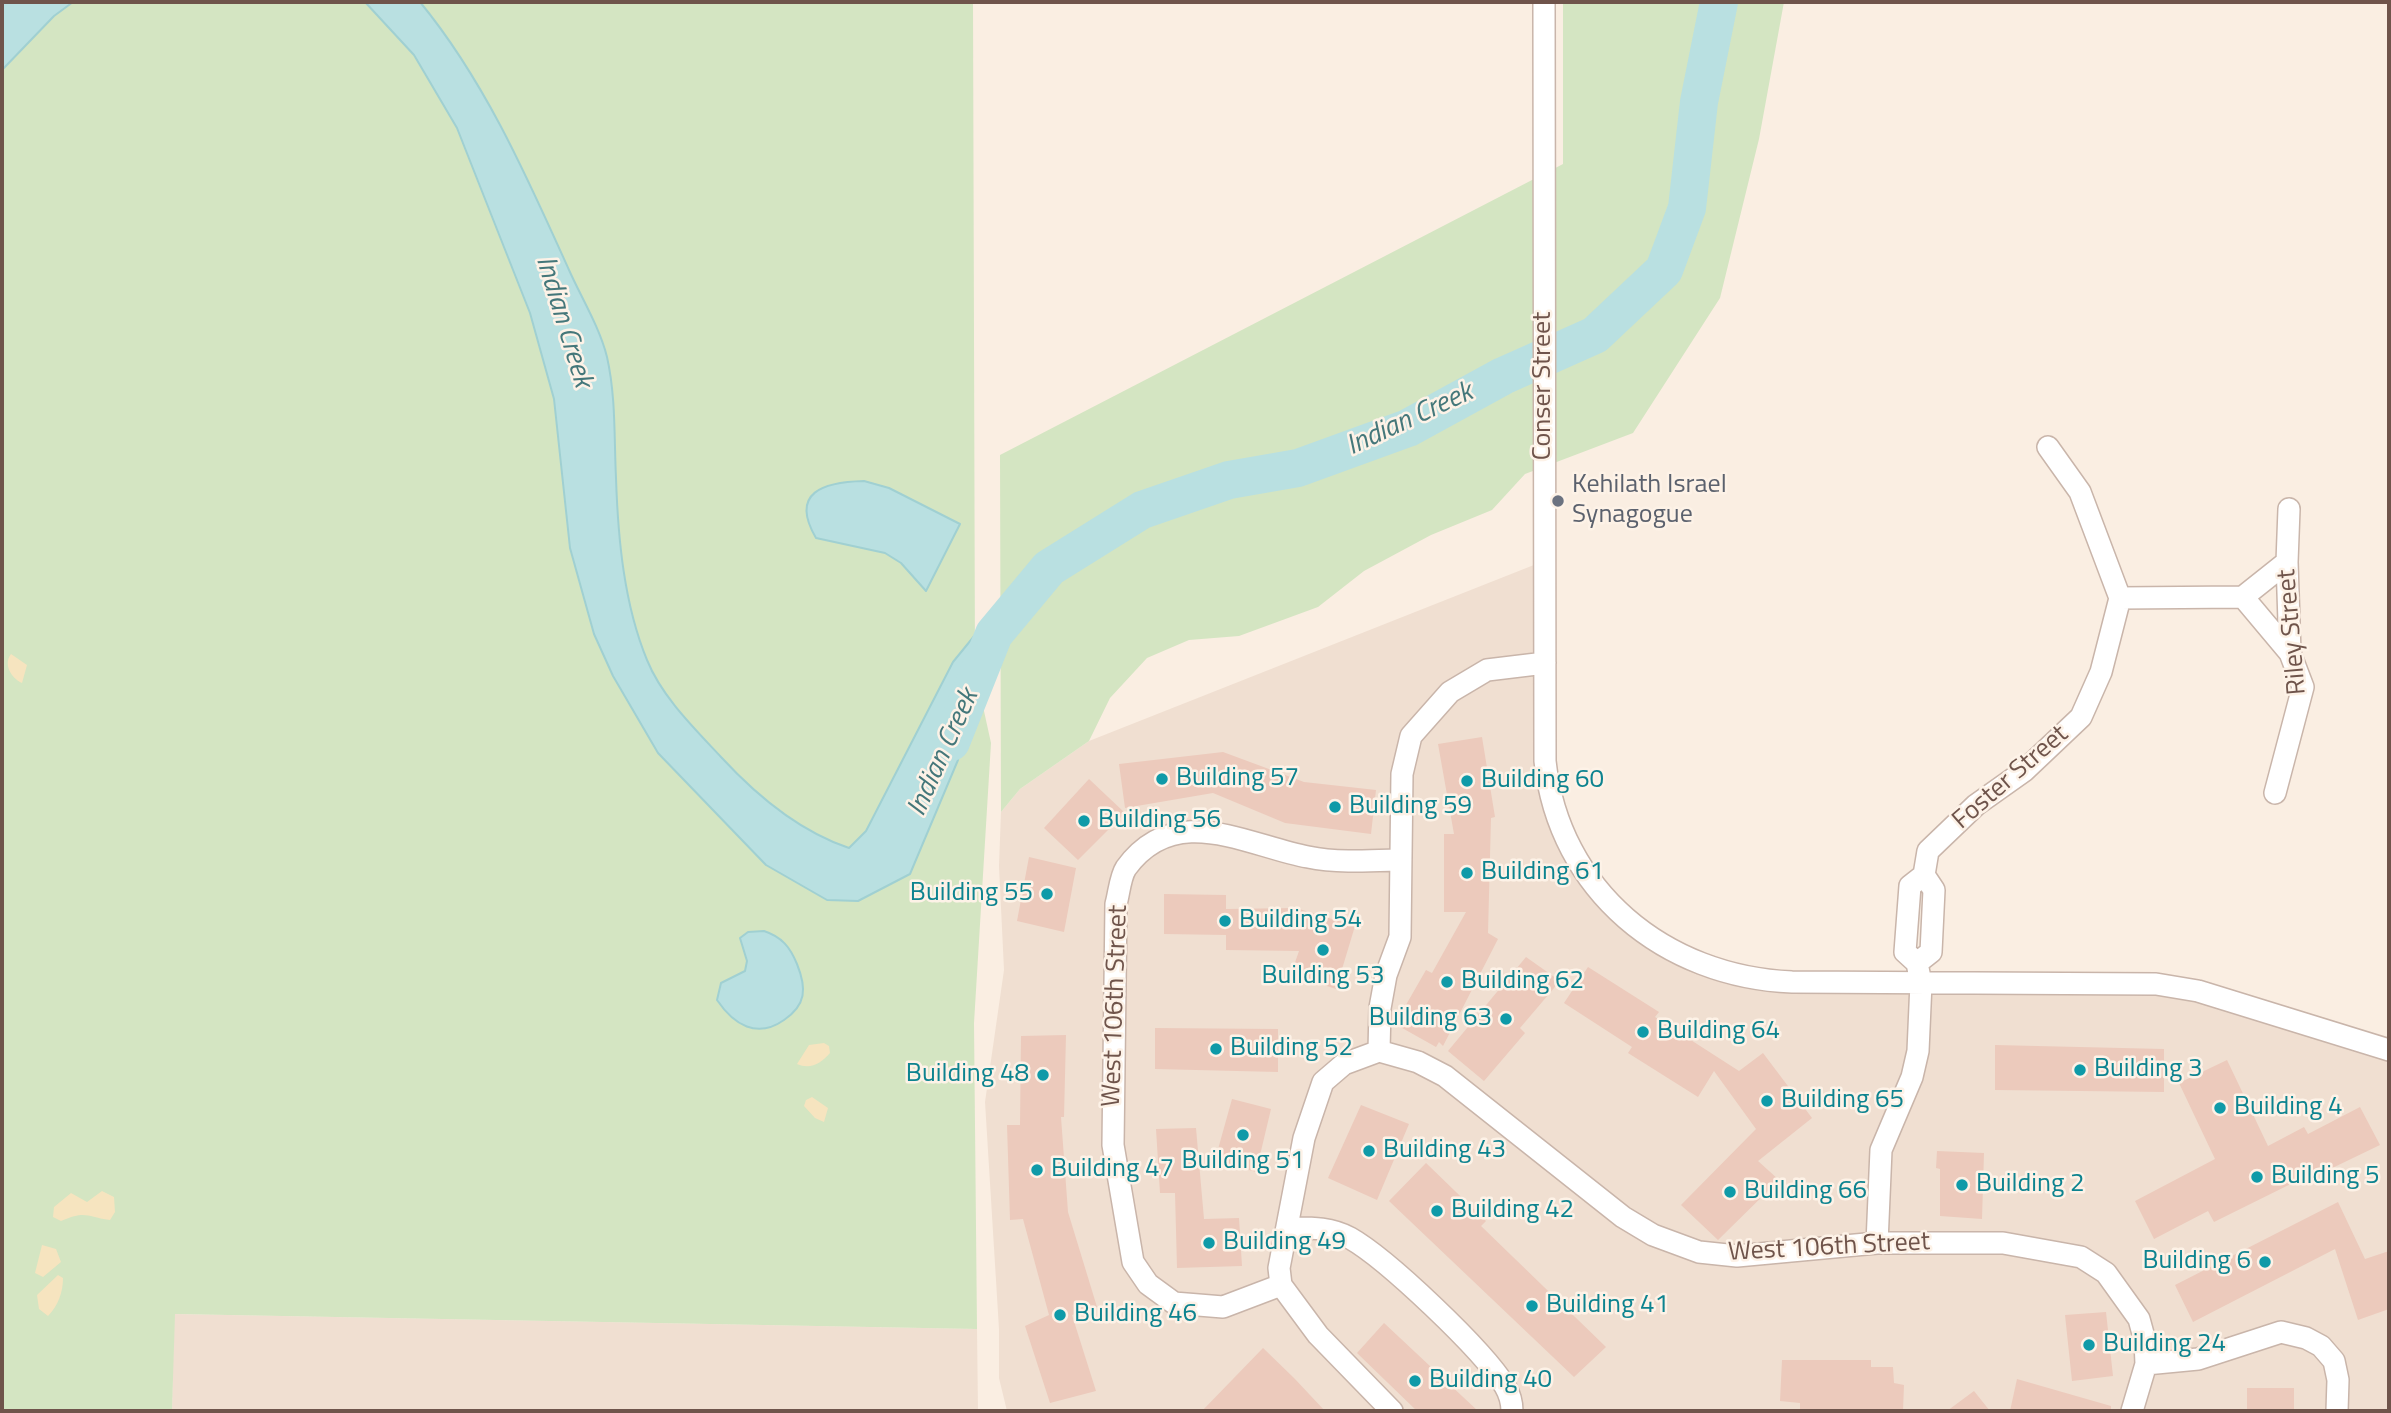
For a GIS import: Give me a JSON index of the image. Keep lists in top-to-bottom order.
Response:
{
  "streets": {
    "street": [
      "Conser Street",
      "Riley Street",
      "Foster Street",
      "West 106th Street"
    ]
  },
  "crossings": [
    ["Conser Street", "Foster Street"],
    ["Foster Street", "West 106th Street"]
  ],
  "water": ["Indian Creek"],
  "places": [
    "Kehilath Israel Synagogue",
    "Building 57",
    "Building 60",
    "Building 59",
    "Building 56",
    "Building 61",
    "Building 55",
    "Building 54",
    "Building 53",
    "Building 62",
    "Building 63",
    "Building 64",
    "Building 52",
    "Building 3",
    "Building 48",
    "Building 65",
    "Building 4",
    "Building 51",
    "Building 43",
    "Building 47",
    "Building 5",
    "Building 2",
    "Building 66",
    "Building 42",
    "Building 49",
    "Building 6",
    "Building 41",
    "Building 46",
    "Building 24",
    "Building 40"
  ]
}
